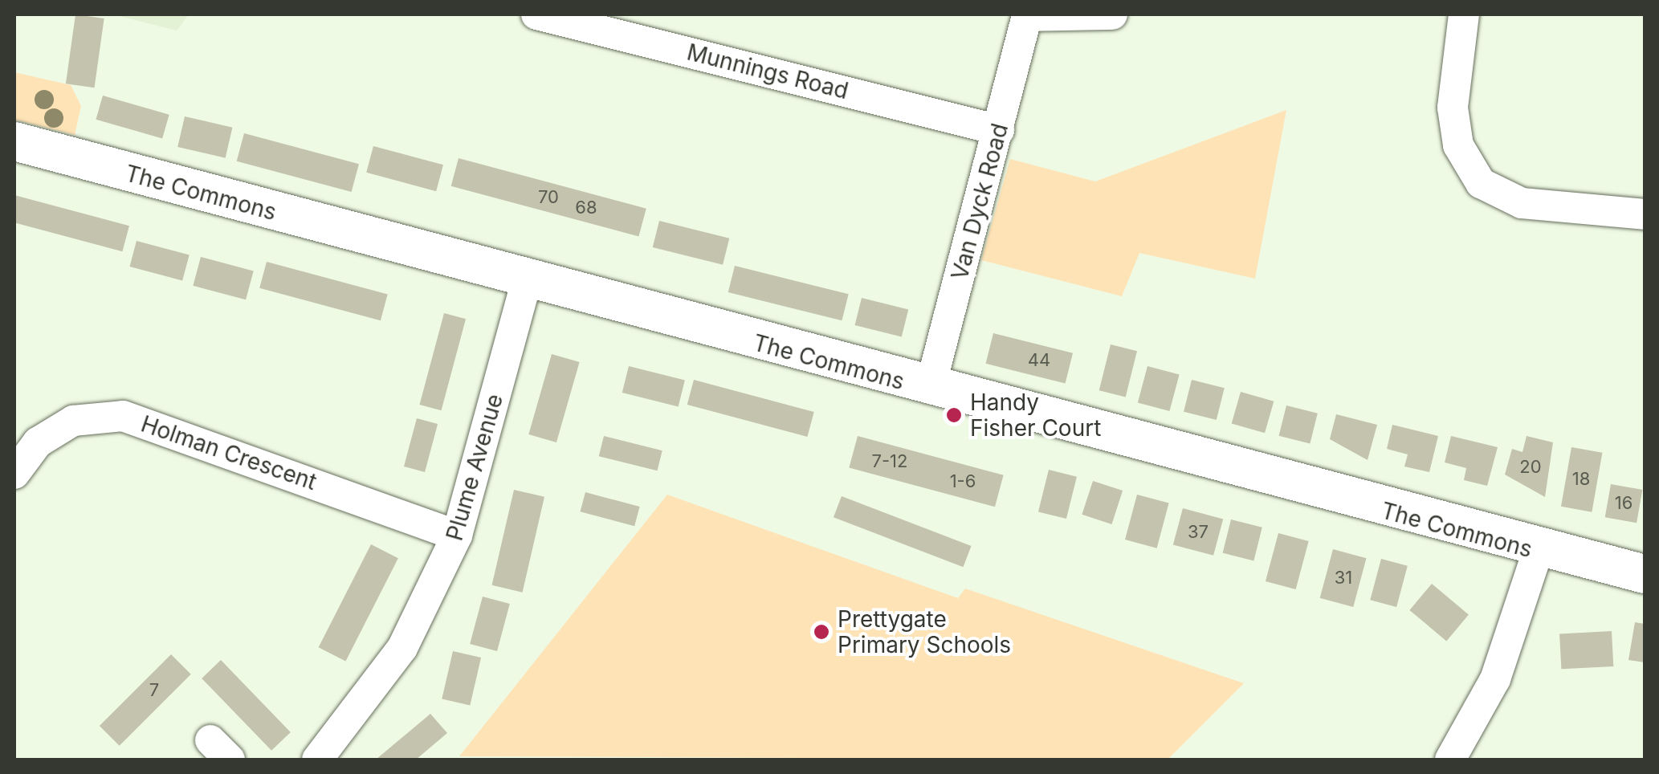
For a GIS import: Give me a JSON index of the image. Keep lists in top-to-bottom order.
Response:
{
  "streets": {
    "street": [
      "Munnings Road",
      "The Commons",
      "Van Dyck Road",
      "Holman Crescent",
      "Plume Avenue"
    ]
  },
  "crossings": [
    ["Munnings Road", "Van Dyck Road"],
    ["The Commons", "Van Dyck Road"],
    ["The Commons", "Plume Avenue"],
    ["Holman Crescent", "Plume Avenue"]
  ],
  "places": ["Handy Fisher Court", "Prettygate Primary Schools"],
  "house_numbers": [
    "70",
    "68",
    "44",
    "7-12",
    "20",
    "18",
    "1-6",
    "16",
    "37",
    "31",
    "7"
  ]
}
